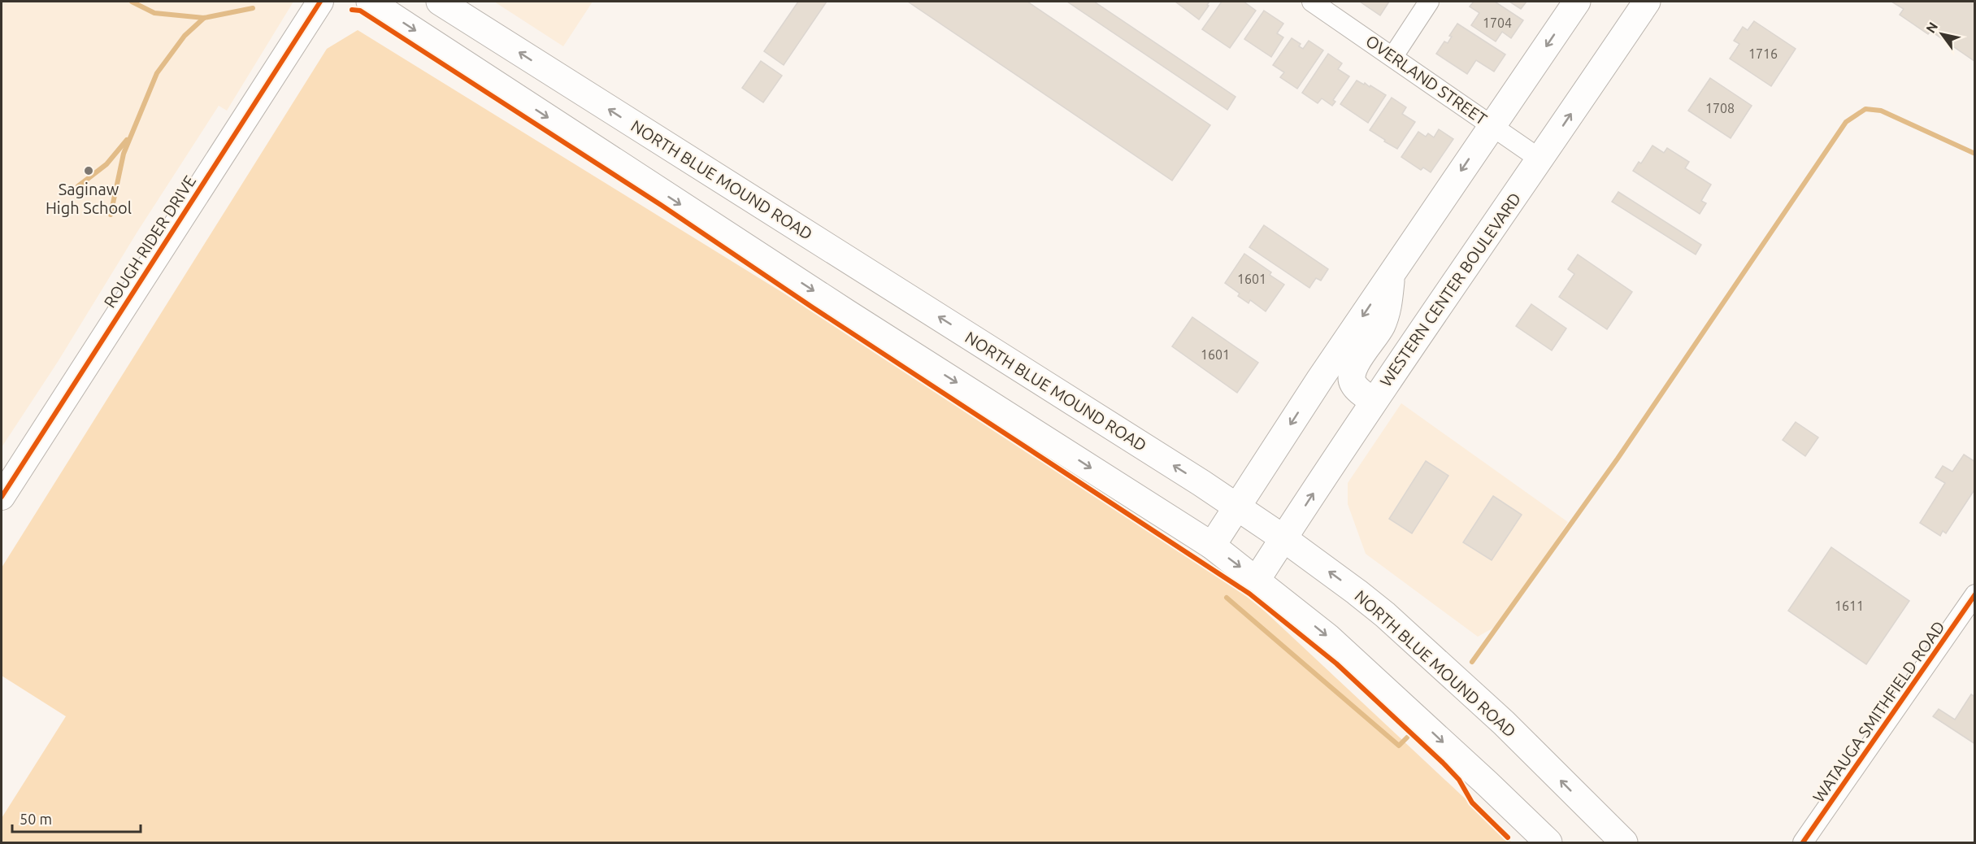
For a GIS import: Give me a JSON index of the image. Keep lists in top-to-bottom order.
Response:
{
  "streets": {
    "main road": ["NORTH BLUE MOUND ROAD", "WESTERN CENTER BOULEVARD"],
    "street": ["OVERLAND STREET", "ROUGH RIDER DRIVE", "WATAUGA SMITHFIELD ROAD"]
  },
  "crossings": [
    ["OVERLAND STREET", "WESTERN CENTER BOULEVARD"],
    ["NORTH BLUE MOUND ROAD", "WESTERN CENTER BOULEVARD"]
  ],
  "places": ["Saginaw High School"],
  "house_numbers": [
    "1704",
    "1716",
    "1708",
    "1601",
    "1601",
    "1611"
  ],
  "scale_bar": "50 m",
  "north": "top left"
}
